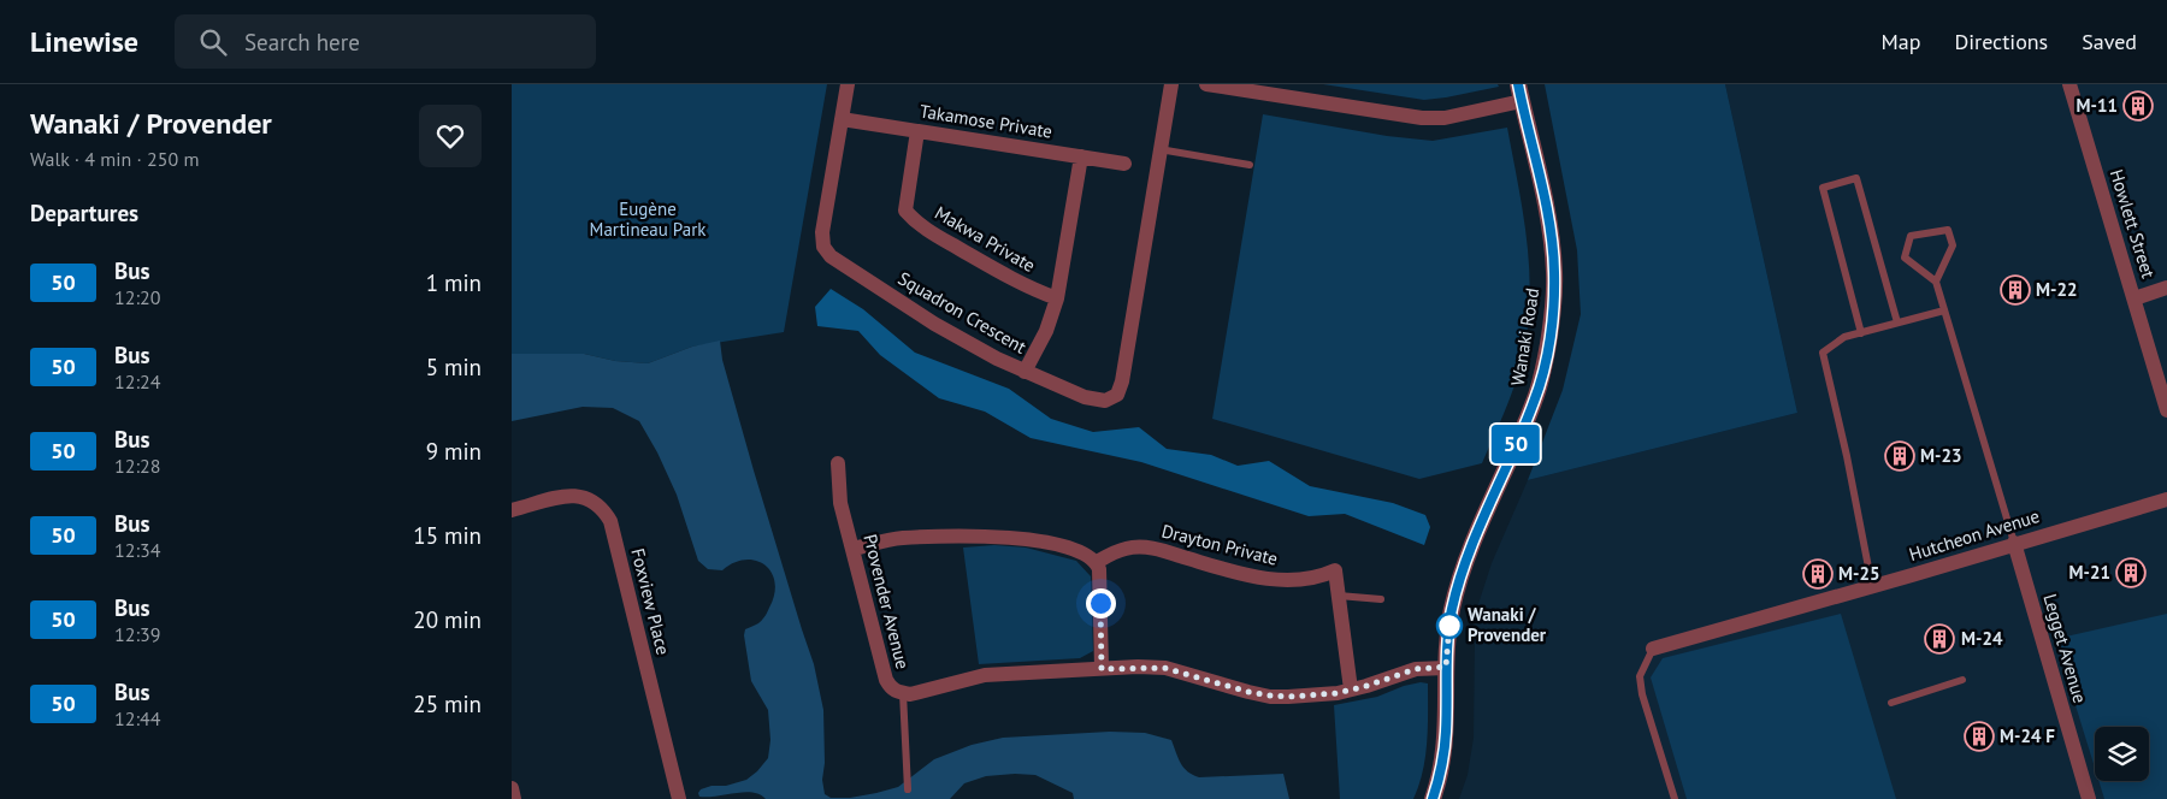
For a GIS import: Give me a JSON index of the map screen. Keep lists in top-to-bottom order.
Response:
{
  "streets": {
    "street": [
      "Takamose Private",
      "Howlett Street",
      "Makwa Private",
      "Squadron Crescent",
      "Wanaki Road",
      "Hutcheon Avenue",
      "Drayton Private",
      "Foxview Place",
      "Provender Avenue",
      "Legget Avenue"
    ]
  },
  "crossings": [
    ["Takamose Private", "Makwa Private"],
    ["Takamose Private", "Squadron Crescent"],
    ["Wanaki Road", "Provender Avenue"],
    ["Hutcheon Avenue", "Legget Avenue"]
  ],
  "parks": ["Eugène Martineau Park"],
  "places": {
    "building": [
      "M-11",
      "M-22",
      "M-23",
      "M-21",
      "M-25",
      "M-24",
      "M-24 F"
    ],
    "other": ["Wanaki / Provender"]
  },
  "lines": ["bus line 50"],
  "page": {
    "header": "Linewise",
    "search": "Search here",
    "nav": ["Map", "Directions", "Saved"],
    "heading": [
      ["Wanaki / Provender", "Walk · 4 min · 250 m"],
      "Departures"
    ],
    "on_map": "50",
    "list": [
      {
        "mark": "50",
        "name": "Bus",
        "note": "12:20",
        "value": "1 min"
      },
      {
        "mark": "50",
        "name": "Bus",
        "note": "12:24",
        "value": "5 min"
      },
      {
        "mark": "50",
        "name": "Bus",
        "note": "12:28",
        "value": "9 min"
      },
      {
        "mark": "50",
        "name": "Bus",
        "note": "12:34",
        "value": "15 min"
      },
      {
        "mark": "50",
        "name": "Bus",
        "note": "12:39",
        "value": "20 min"
      },
      {
        "mark": "50",
        "name": "Bus",
        "note": "12:44",
        "value": "25 min"
      }
    ]
  }
}
